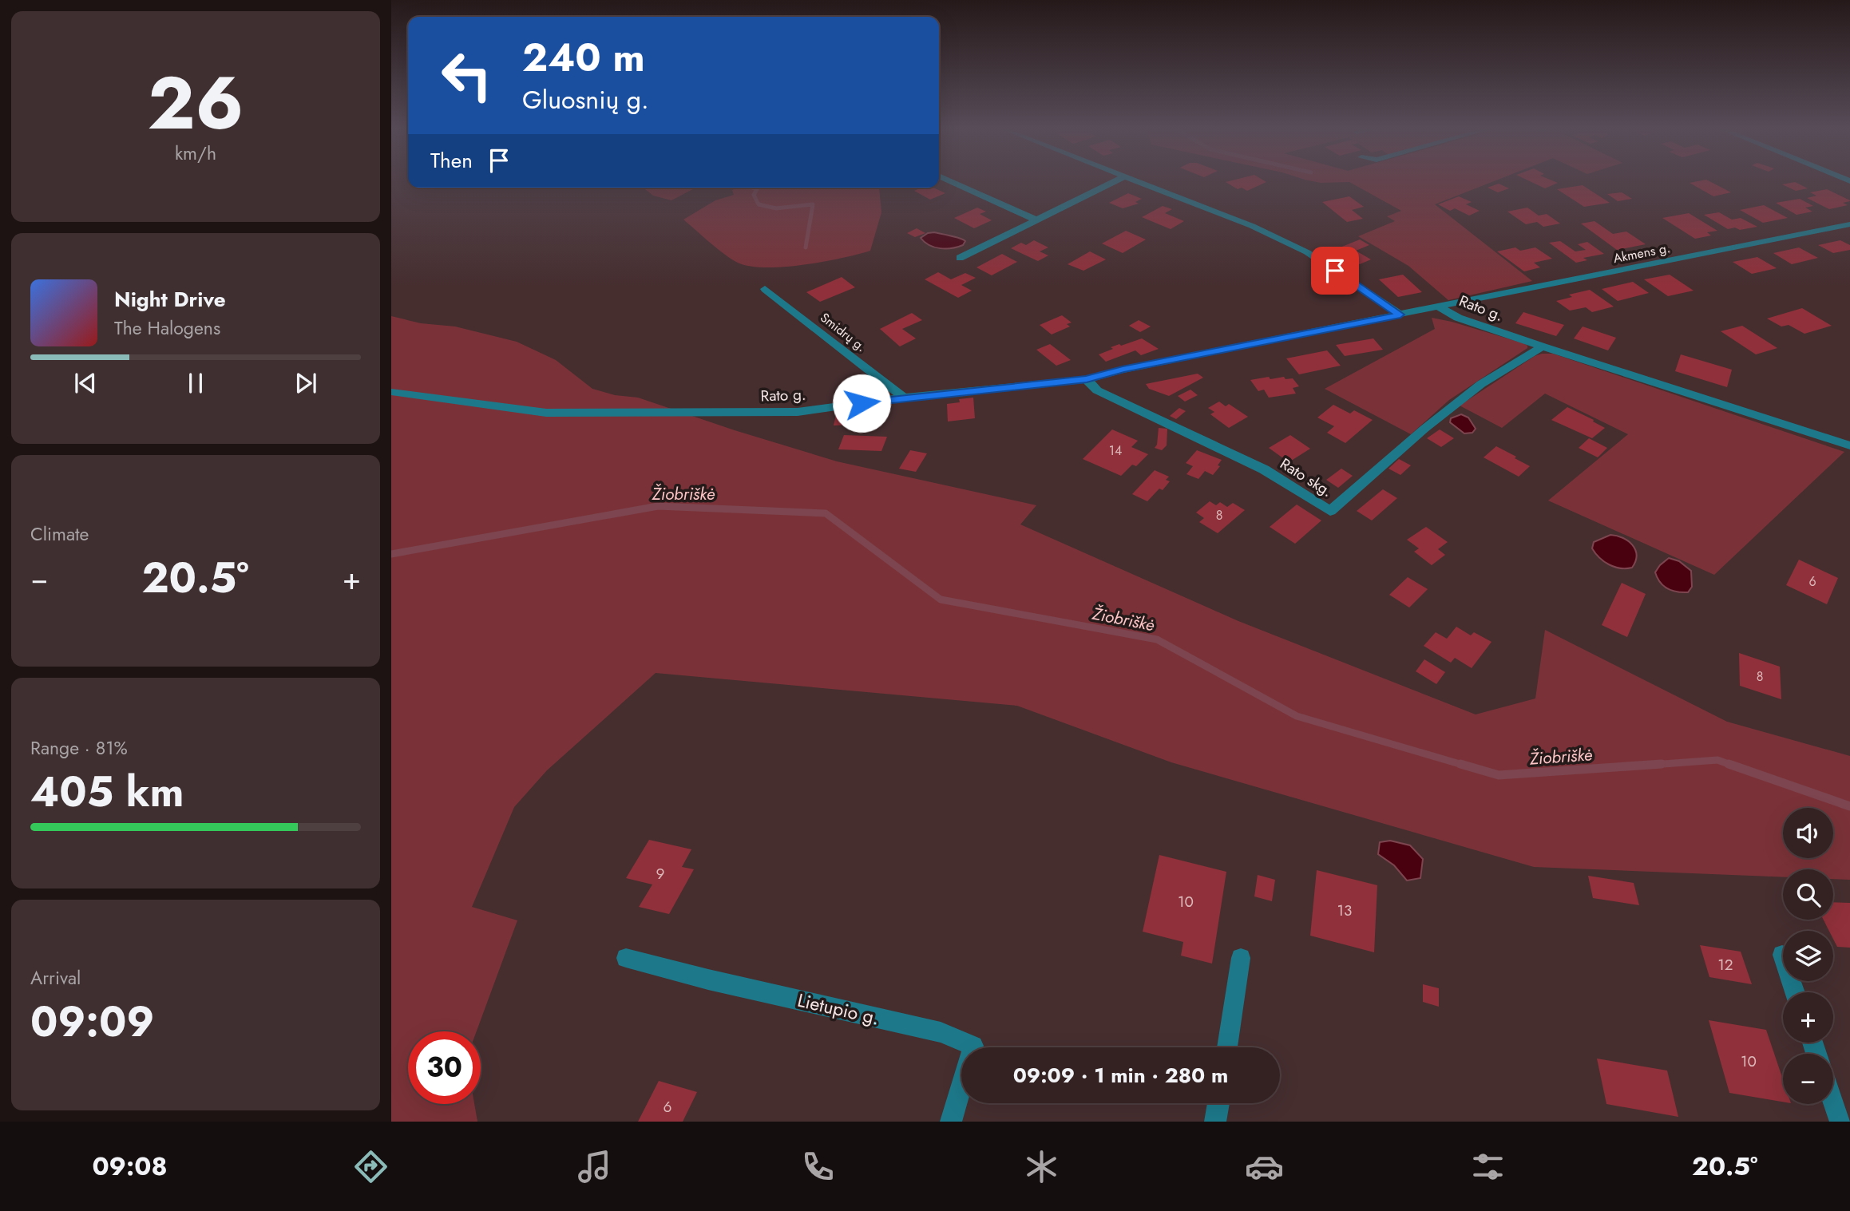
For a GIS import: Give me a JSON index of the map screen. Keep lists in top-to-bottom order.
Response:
{
  "streets": {
    "street": [
      "Akmens g.",
      "Rato g.",
      "Smidrų g.",
      "Rato skg.",
      "Lietupio g."
    ]
  },
  "crossings": [
    ["Akmens g.", "Rato g."],
    ["Rato g.", "Smidrų g."],
    ["Rato g.", "Rato skg."]
  ],
  "water": ["Žiobriškė"],
  "house_numbers": [
    "14",
    "8",
    "6",
    "8",
    "9",
    "10",
    "13",
    "12",
    "10",
    "6"
  ],
  "page": {
    "tile": [
      ["26", "km/h"],
      "Climate",
      ["Range · 81%", "405 km"],
      ["Arrival", "09:09"]
    ],
    "turn": ["240 m", "Gluosnių g."],
    "then": "Then",
    "song": ["Night Drive", "The Halogens"],
    "heat": ["−", "20.5°", "+"],
    "map_buttons": ["+", "−"],
    "limit": "30",
    "trip": "09:09 · 1 min · 280 m",
    "tabs": ["09:08", "20.5°"]
  }
}
